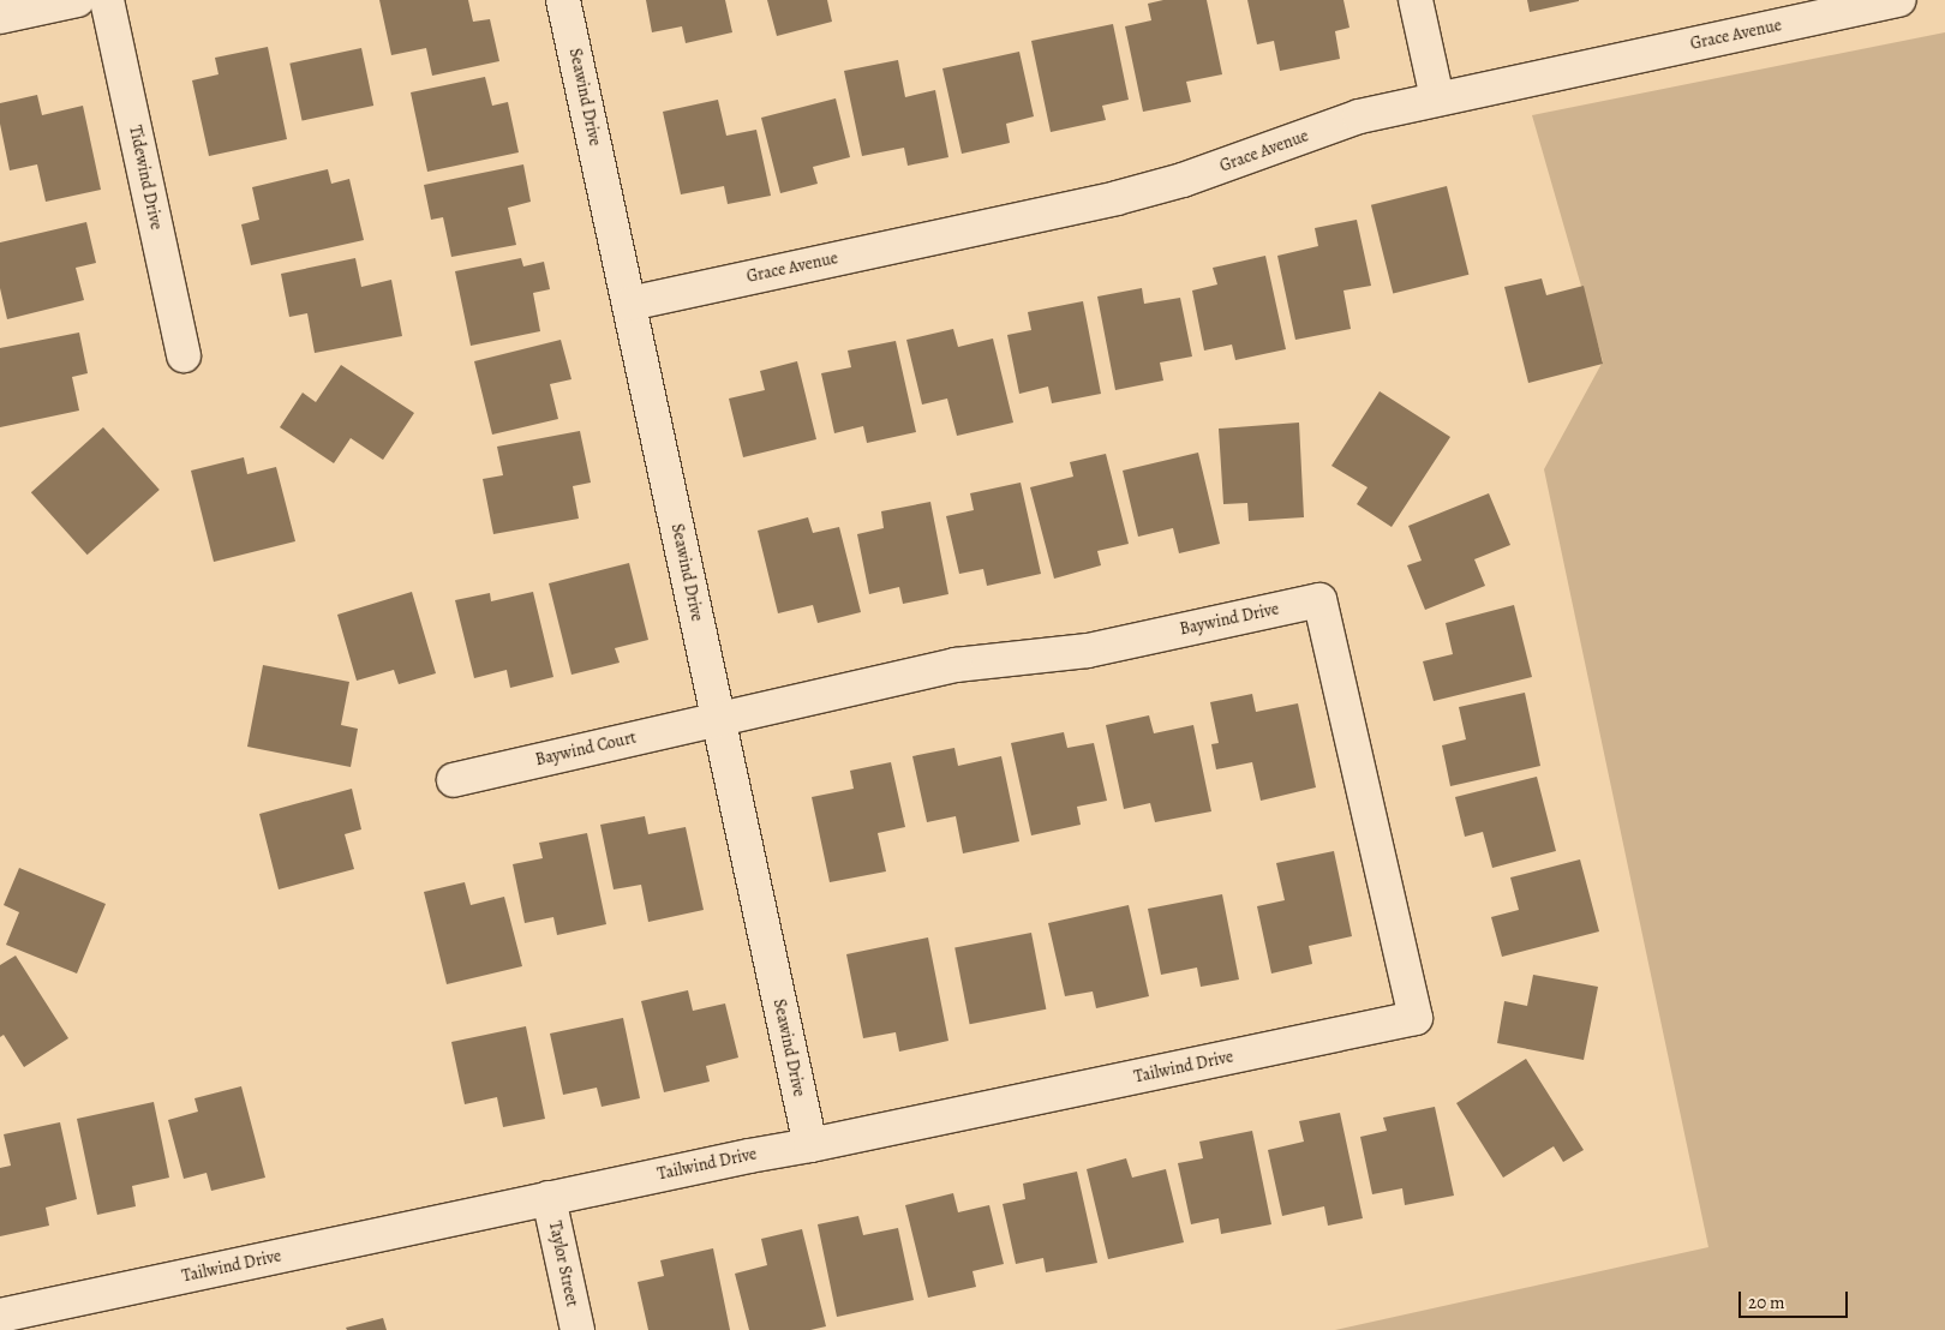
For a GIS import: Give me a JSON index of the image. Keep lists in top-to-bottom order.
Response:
{
  "streets": {
    "street": [
      "Grace Avenue",
      "Seawind Drive",
      "Tidewind Drive",
      "Baywind Drive",
      "Baywind Court",
      "Tailwind Drive",
      "Taylor Street"
    ]
  },
  "crossings": [
    ["Grace Avenue", "Seawind Drive"],
    ["Seawind Drive", "Baywind Drive"],
    ["Seawind Drive", "Baywind Court"],
    ["Seawind Drive", "Tailwind Drive"],
    ["Baywind Drive", "Baywind Court"],
    ["Baywind Drive", "Tailwind Drive"],
    ["Tailwind Drive", "Taylor Street"]
  ],
  "scale_bar": "20 m"
}
